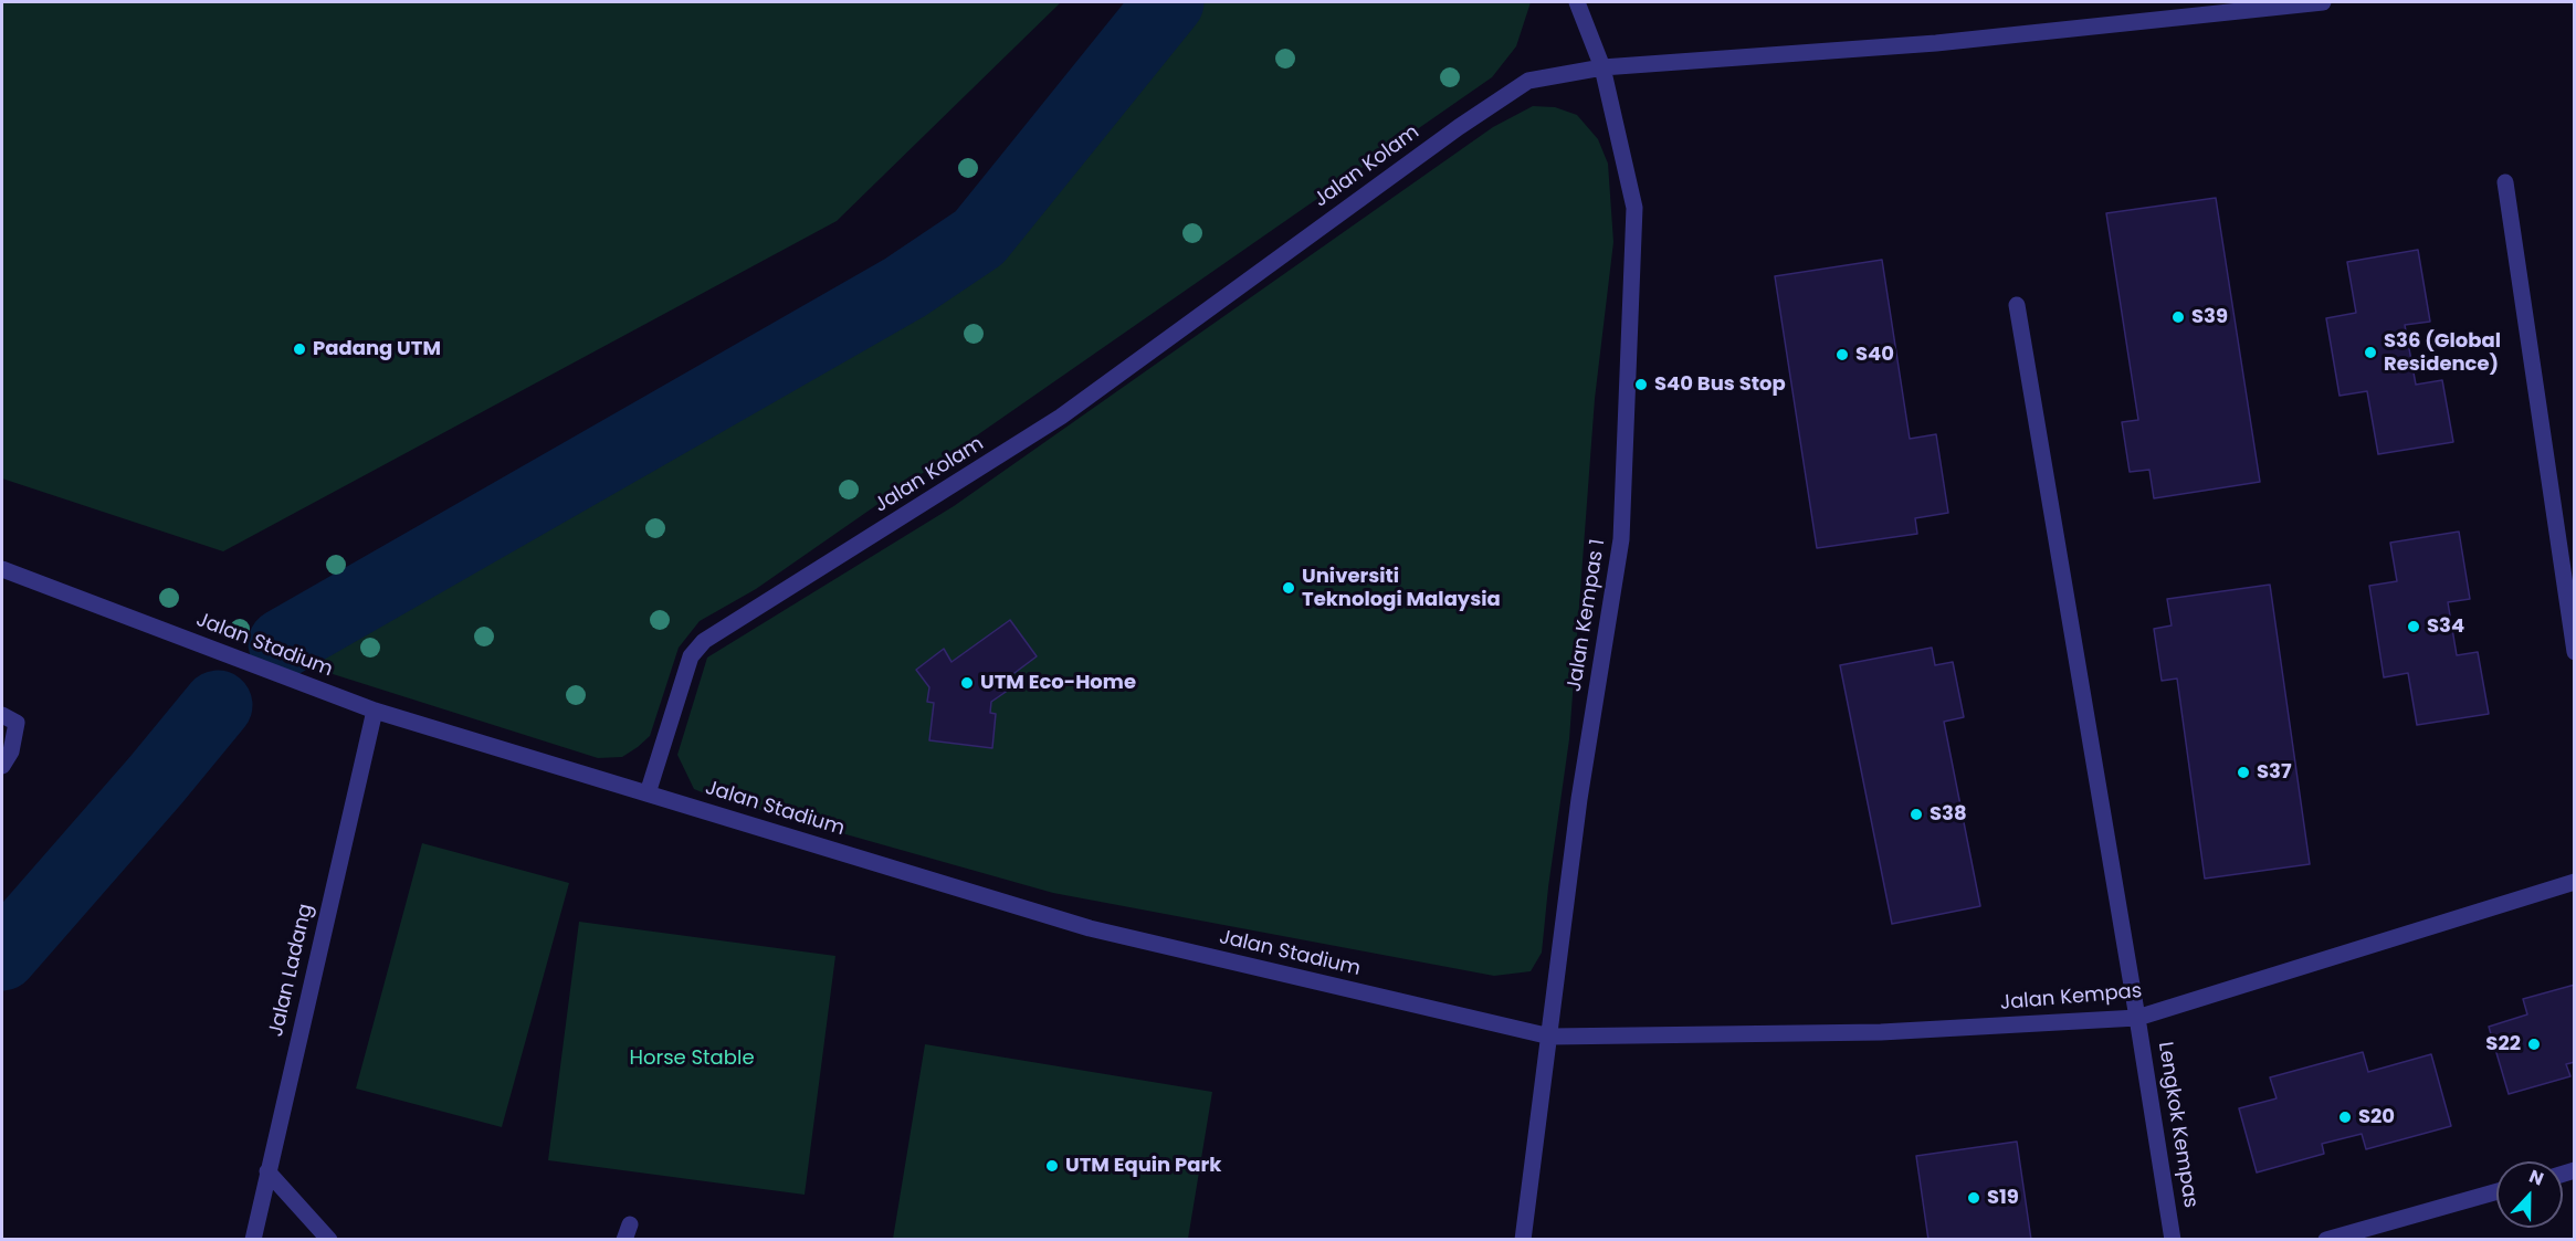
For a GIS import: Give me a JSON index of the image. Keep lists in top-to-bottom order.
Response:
{
  "streets": {
    "street": [
      "Jalan Kolam",
      "Jalan Kempas 1",
      "Jalan Stadium",
      "Jalan Ladang",
      "Jalan Kempas",
      "Lengkok Kempas"
    ]
  },
  "crossings": [
    ["Jalan Kolam", "Jalan Kempas 1"],
    ["Jalan Kolam", "Jalan Stadium"],
    ["Jalan Kempas 1", "Jalan Stadium"],
    ["Jalan Kempas 1", "Jalan Kempas"],
    ["Jalan Stadium", "Jalan Ladang"],
    ["Jalan Stadium", "Jalan Kempas"],
    ["Jalan Kempas", "Lengkok Kempas"]
  ],
  "parks": ["Horse Stable"],
  "places": [
    "S39",
    "Padang UTM",
    "S36 (Global Residence)",
    "S40",
    "S40 Bus Stop",
    "Universiti Teknologi Malaysia",
    "S34",
    "UTM Eco-Home",
    "S37",
    "S38",
    "S22",
    "S20",
    "UTM Equin Park",
    "S19"
  ],
  "north": "top"
}
